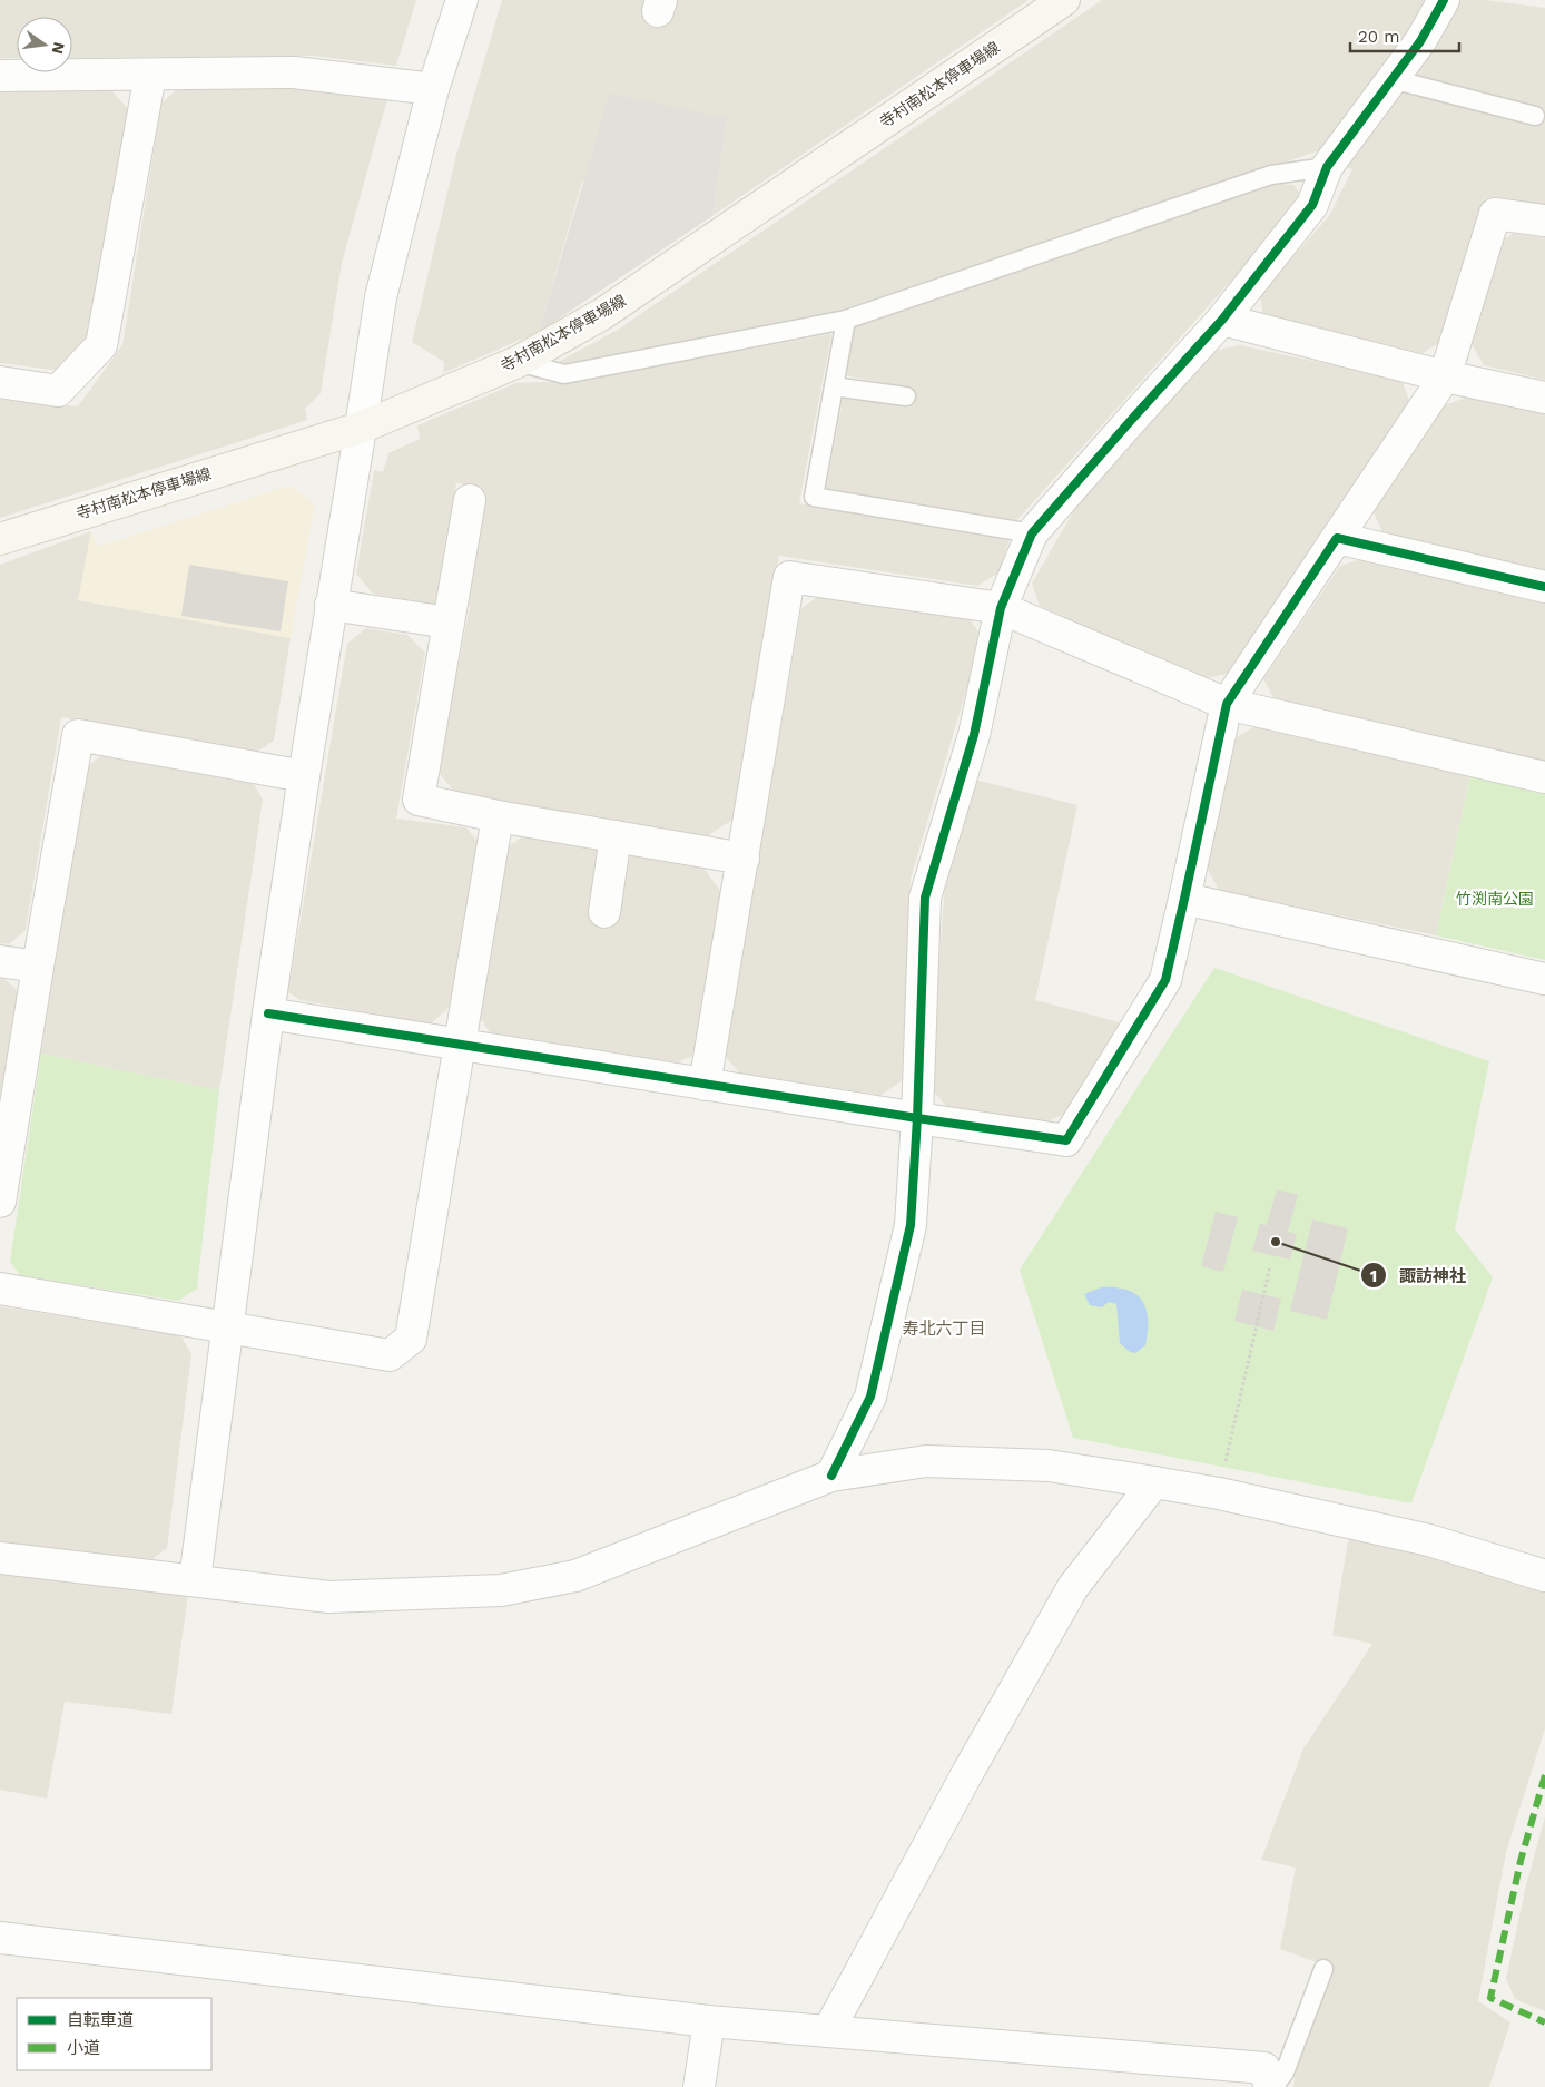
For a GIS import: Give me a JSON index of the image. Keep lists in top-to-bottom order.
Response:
{
  "streets": {
    "main road": ["寺村南松本停車場線"]
  },
  "districts": ["寿北六丁目"],
  "parks": ["竹渕南公園"],
  "places": ["諏訪神社"],
  "legend": ["自転車道", "小道"],
  "scale_bar": "20 m",
  "north": "right"
}
